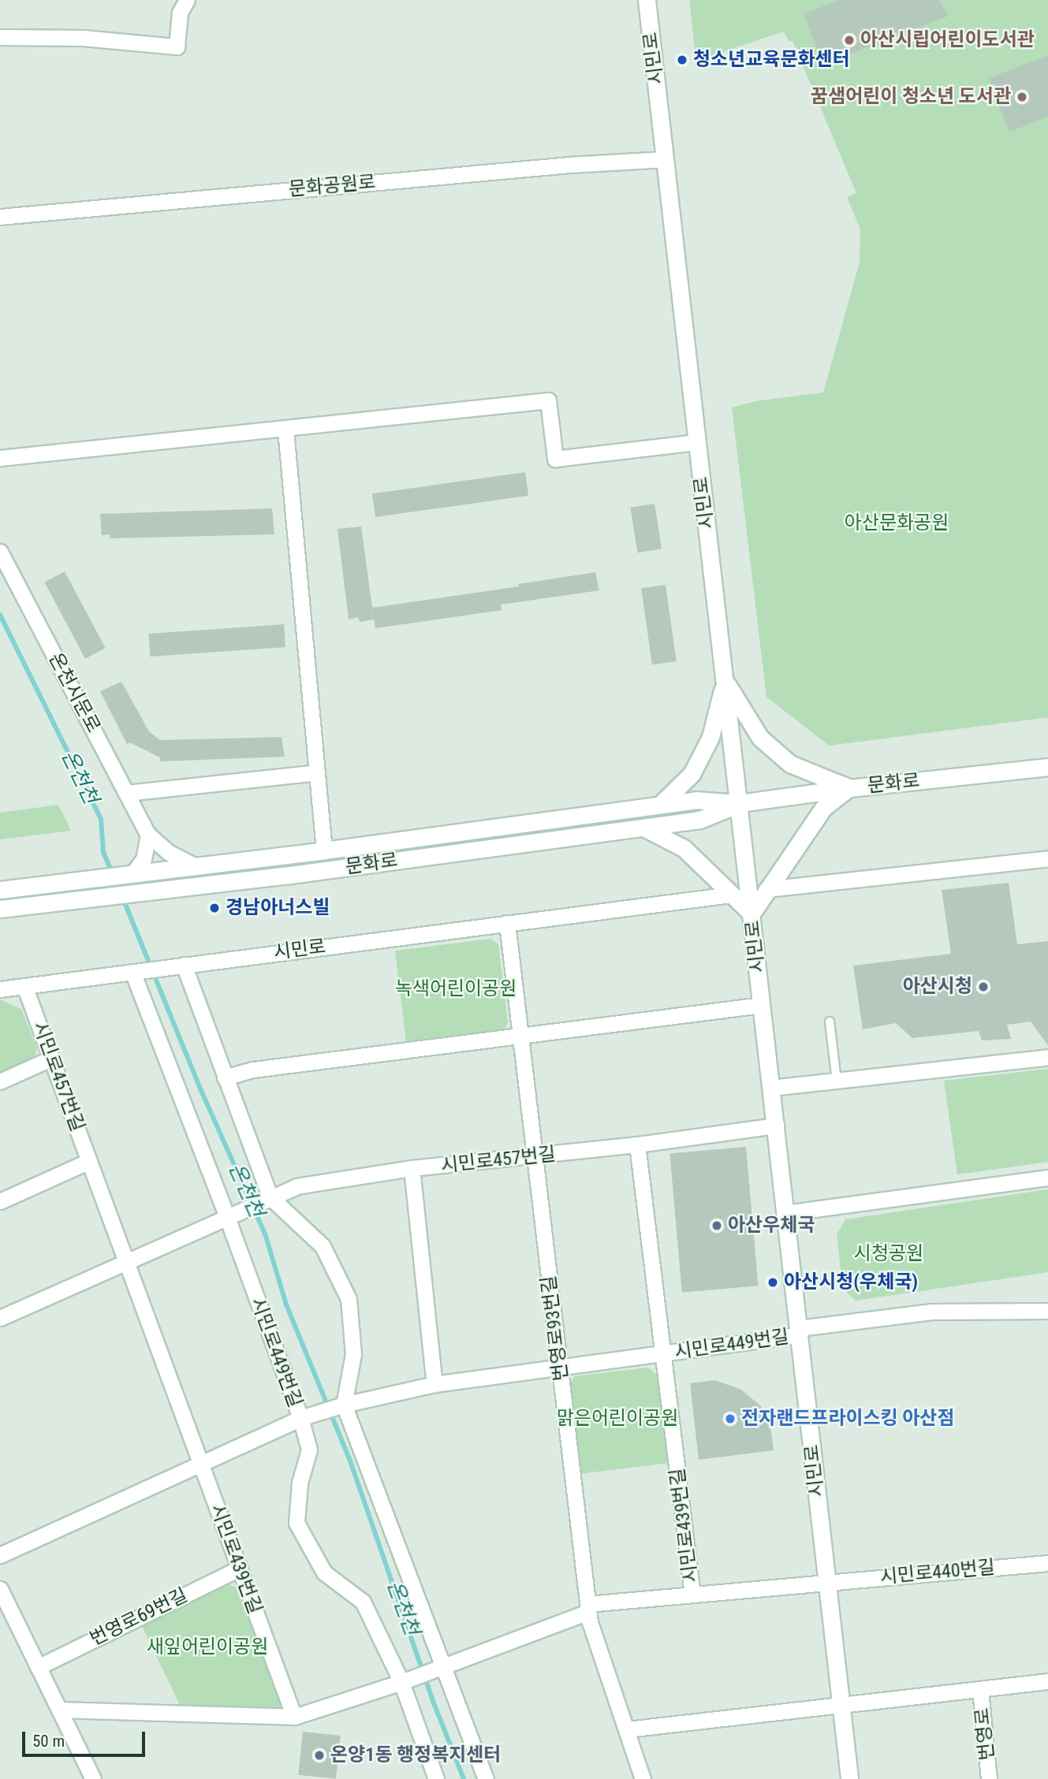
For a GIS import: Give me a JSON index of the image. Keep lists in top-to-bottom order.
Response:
{
  "streets": {
    "main road": ["시민로", "문화로"],
    "street": [
      "문화공원로",
      "온천시문로",
      "시민로457번길",
      "번영로93번길",
      "시민로449번길",
      "시민로439번길",
      "시민로440번길",
      "번영로69번길",
      "번영로"
    ]
  },
  "crossings": [
    ["시민로", "문화공원로"],
    ["시민로", "문화로"],
    ["시민로", "시민로457번길"],
    ["시민로", "번영로93번길"],
    ["시민로", "시민로449번길"],
    ["시민로", "시민로439번길"],
    ["시민로", "시민로440번길"],
    ["시민로457번길", "번영로93번길"],
    ["시민로457번길", "시민로449번길"],
    ["번영로93번길", "시민로449번길"],
    ["시민로449번길", "시민로439번길"],
    ["시민로439번길", "시민로440번길"],
    ["시민로439번길", "번영로69번길"]
  ],
  "water": ["온천천"],
  "parks": [
    "아산문화공원",
    "녹색어린이공원",
    "시청공원",
    "맑은어린이공원",
    "새잎어린이공원"
  ],
  "places": [
    "아산시립어린이도서관",
    "청소년교육문화센터",
    "꿈샘어린이 청소년 도서관",
    "경남아너스빌",
    "아산시청",
    "아산우체국",
    "아산시청(우체국)",
    "전자랜드프라이스킹 아산점",
    "온양1동 행정복지센터"
  ],
  "scale_bar": "50 m"
}
